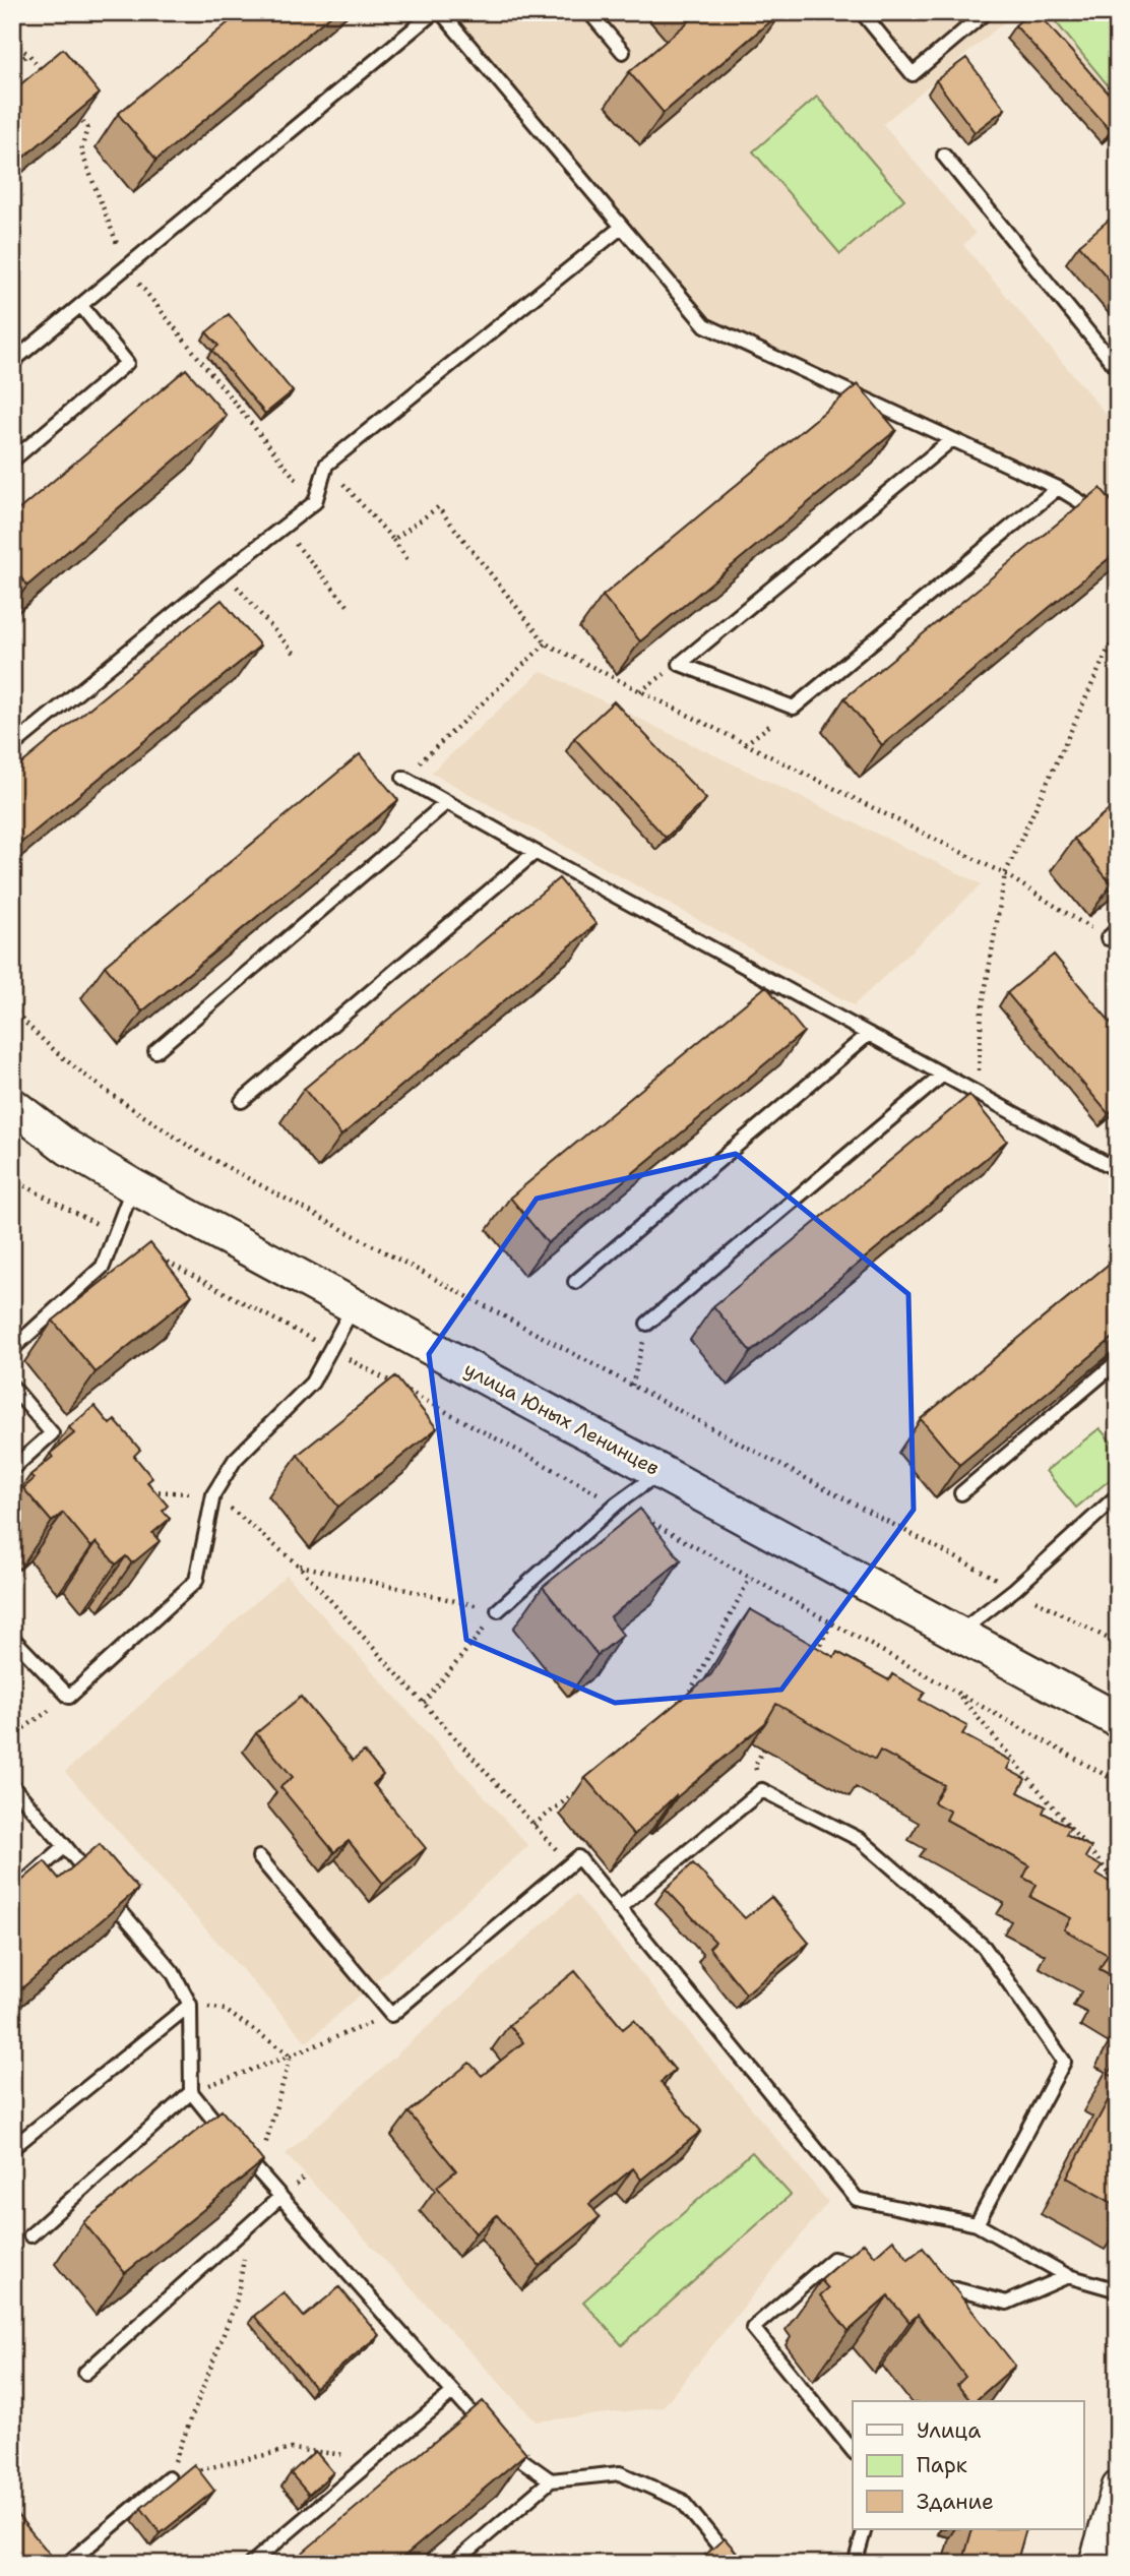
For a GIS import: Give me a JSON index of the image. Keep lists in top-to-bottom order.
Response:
{
  "streets": {
    "main road": ["улица Юных Ленинцев"]
  },
  "legend": ["Улица", "Парк", "Здание"]
}
